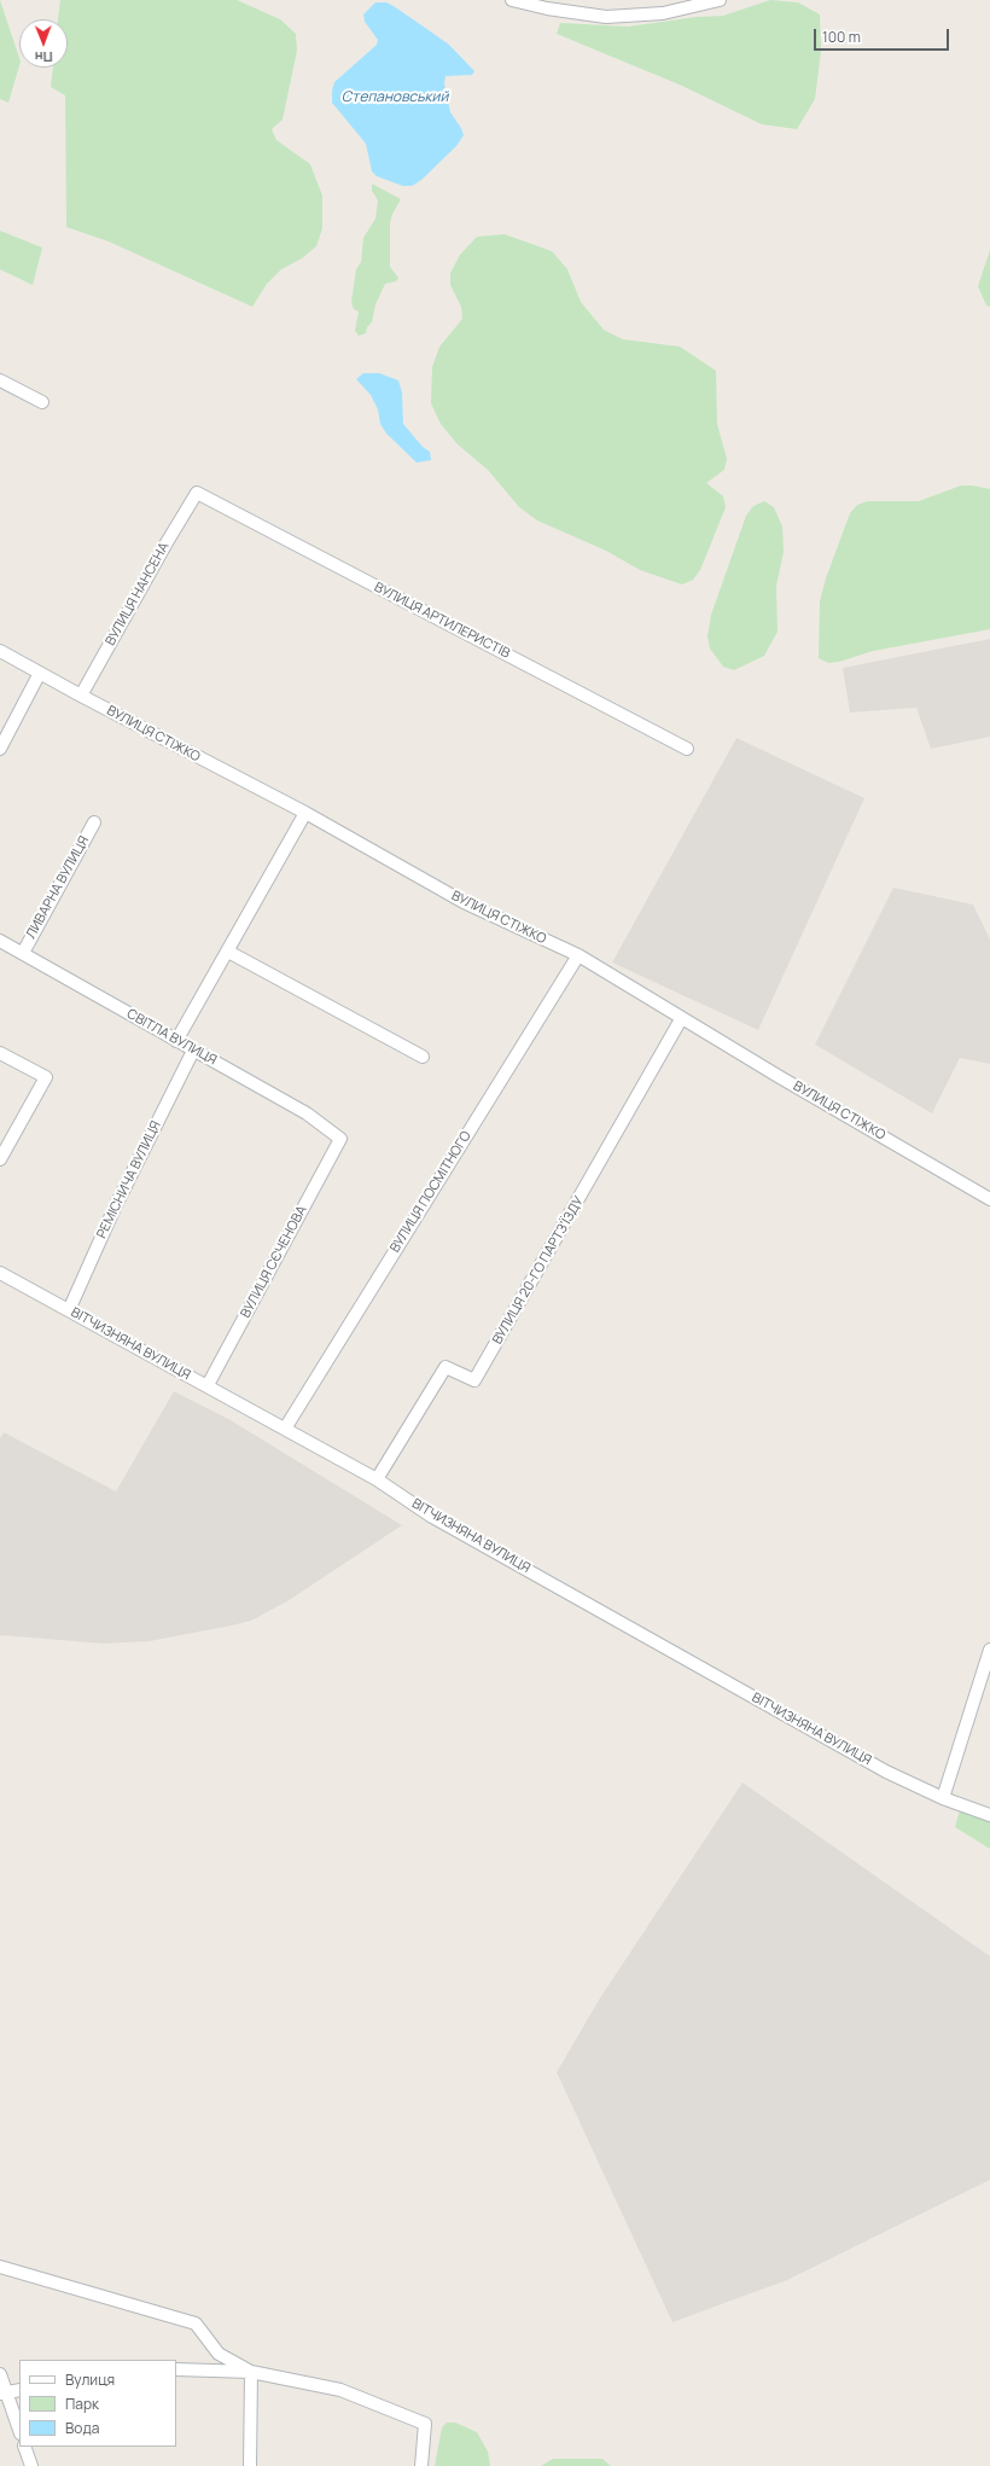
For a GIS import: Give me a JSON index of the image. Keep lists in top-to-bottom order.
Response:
{
  "streets": {
    "street": [
      "ВУЛИЦЯ НАНСЕНА",
      "ВУЛИЦЯ АРТИЛЕРИСТІВ",
      "ВУЛИЦЯ СТІЖКО",
      "ЛИВАРНА ВУЛИЦЯ",
      "СВІТЛА ВУЛИЦЯ",
      "РЕМІСНИЧА ВУЛИЦЯ",
      "ВУЛИЦЯ ПОСМІТНОГО",
      "ВУЛИЦЯ СЄЧЕНОВА",
      "ВУЛИЦЯ 20-ГО ПАРТЗ'ЇЗДУ",
      "ВІТЧИЗНЯНА ВУЛИЦЯ"
    ]
  },
  "crossings": [
    ["ВУЛИЦЯ НАНСЕНА", "ВУЛИЦЯ АРТИЛЕРИСТІВ"],
    ["ВУЛИЦЯ НАНСЕНА", "ВУЛИЦЯ СТІЖКО"],
    ["ВУЛИЦЯ СТІЖКО", "ВУЛИЦЯ ПОСМІТНОГО"],
    ["ВУЛИЦЯ СТІЖКО", "ВУЛИЦЯ 20-ГО ПАРТЗ'ЇЗДУ"],
    ["ЛИВАРНА ВУЛИЦЯ", "СВІТЛА ВУЛИЦЯ"],
    ["СВІТЛА ВУЛИЦЯ", "РЕМІСНИЧА ВУЛИЦЯ"],
    ["СВІТЛА ВУЛИЦЯ", "ВУЛИЦЯ СЄЧЕНОВА"],
    ["РЕМІСНИЧА ВУЛИЦЯ", "ВІТЧИЗНЯНА ВУЛИЦЯ"],
    ["ВУЛИЦЯ ПОСМІТНОГО", "ВІТЧИЗНЯНА ВУЛИЦЯ"],
    ["ВУЛИЦЯ СЄЧЕНОВА", "ВІТЧИЗНЯНА ВУЛИЦЯ"],
    ["ВУЛИЦЯ 20-ГО ПАРТЗ'ЇЗДУ", "ВІТЧИЗНЯНА ВУЛИЦЯ"]
  ],
  "water": ["Степановський"],
  "legend": ["Вулиця", "Парк", "Вода"],
  "scale_bar": "100 m",
  "north": "bottom"
}
